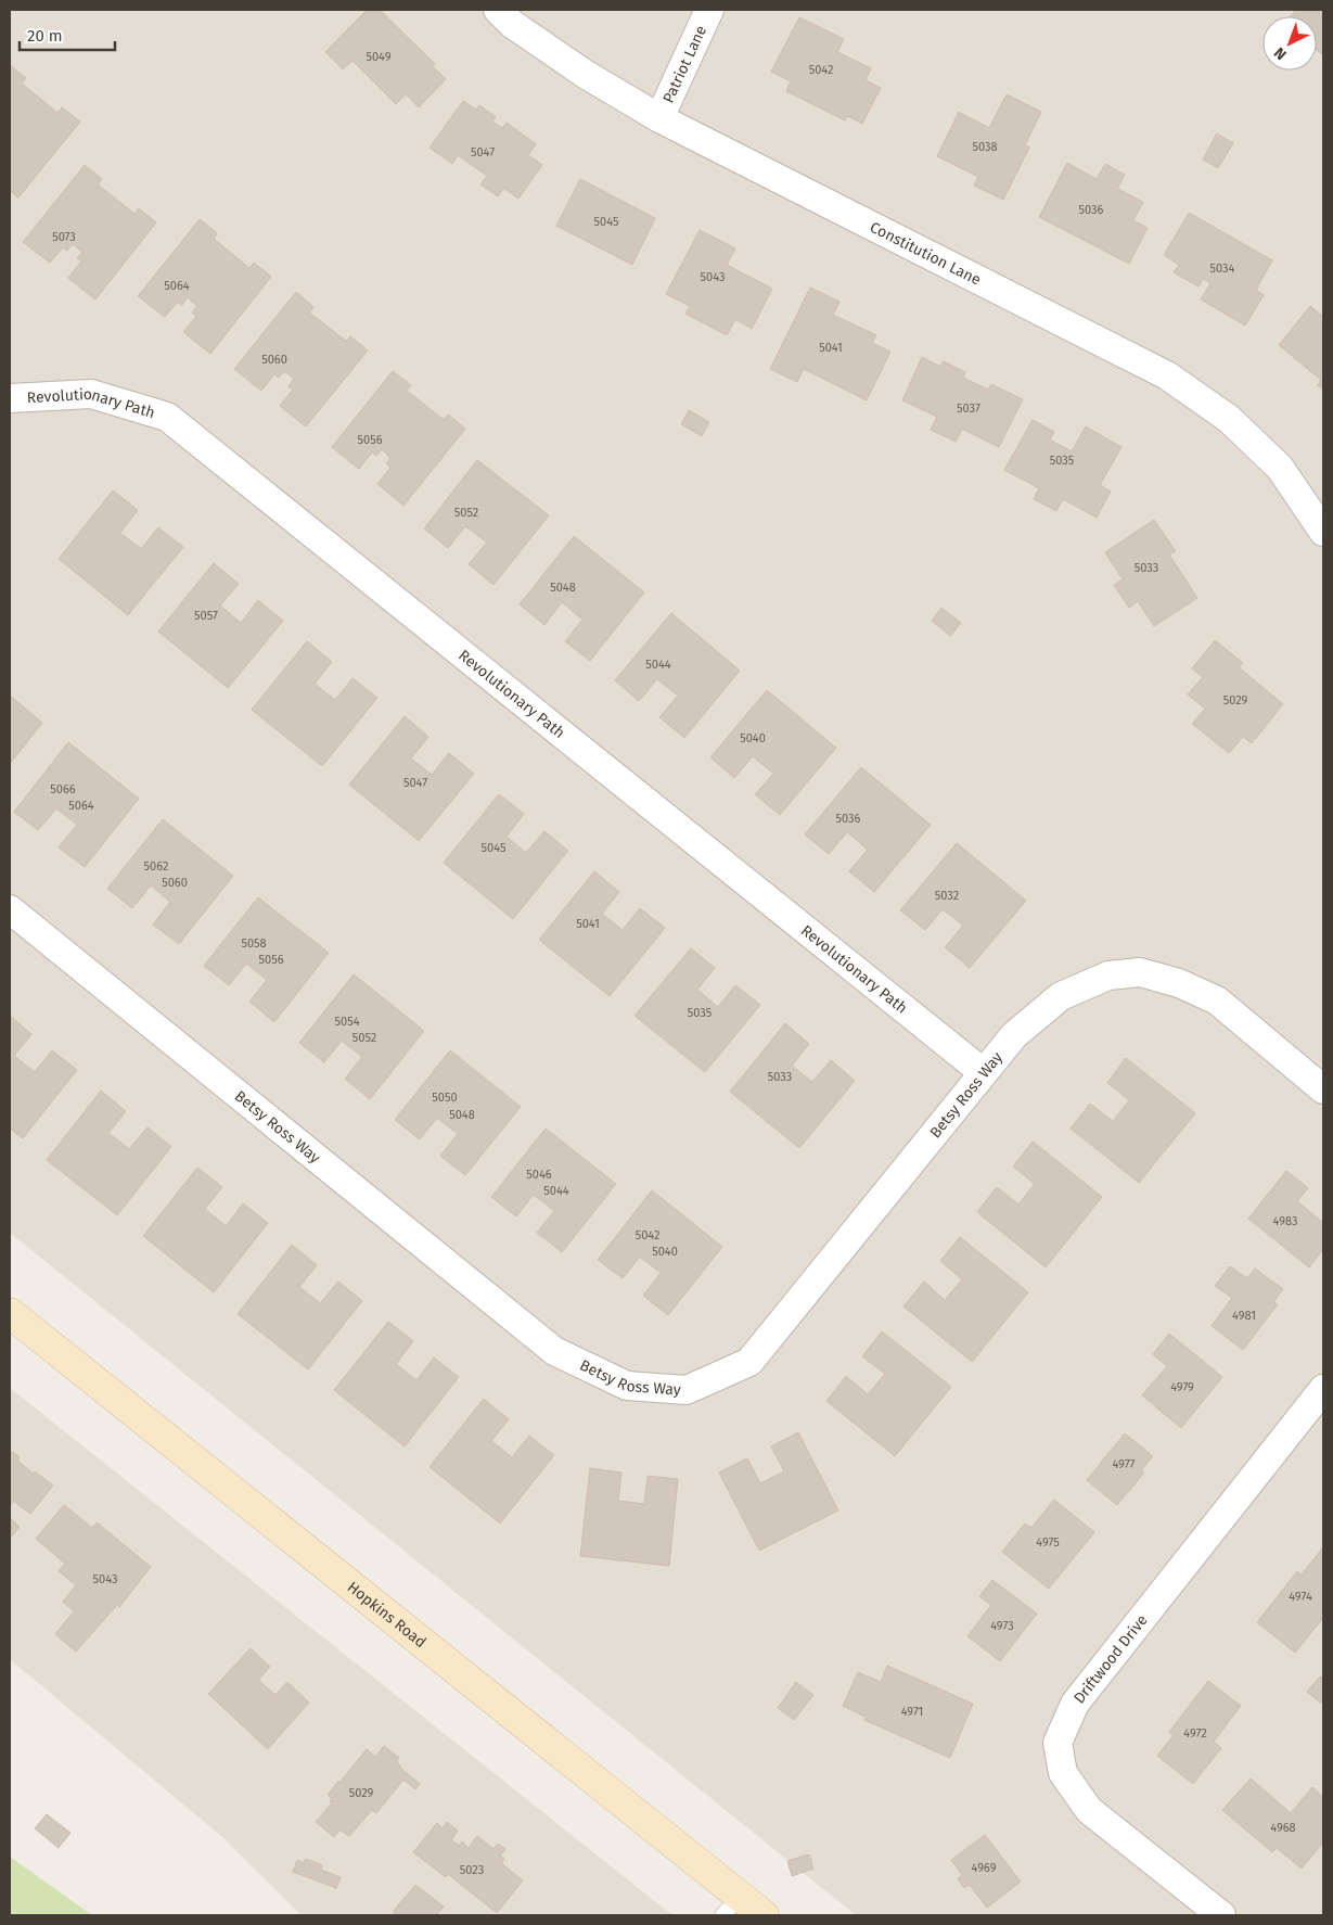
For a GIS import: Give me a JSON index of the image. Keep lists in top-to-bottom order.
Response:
{
  "streets": {
    "street": [
      "Patriot Lane",
      "Constitution Lane",
      "Revolutionary Path",
      "Betsy Ross Way",
      "Hopkins Road",
      "Driftwood Drive"
    ]
  },
  "crossings": [
    ["Patriot Lane", "Constitution Lane"],
    ["Revolutionary Path", "Betsy Ross Way"]
  ],
  "house_numbers": [
    "5049",
    "5042",
    "5038",
    "5047",
    "5036",
    "5045",
    "5073",
    "5034",
    "5043",
    "5064",
    "5041",
    "5060",
    "5037",
    "5056",
    "5035",
    "5052",
    "5033",
    "5048",
    "5057",
    "5044",
    "5029",
    "5040",
    "5047",
    "5066",
    "5064",
    "5036",
    "5045",
    "5062",
    "5060",
    "5032",
    "5041",
    "5058",
    "5056",
    "5035",
    "5054",
    "5052",
    "5033",
    "5050",
    "5048",
    "5046",
    "5044",
    "4983",
    "5042",
    "5040",
    "4981",
    "4979",
    "4977",
    "4975",
    "5043",
    "4974",
    "4973",
    "4971",
    "4972",
    "5029",
    "4968",
    "4969",
    "5023"
  ],
  "scale_bar": "20 m",
  "north": "bottom left"
}
